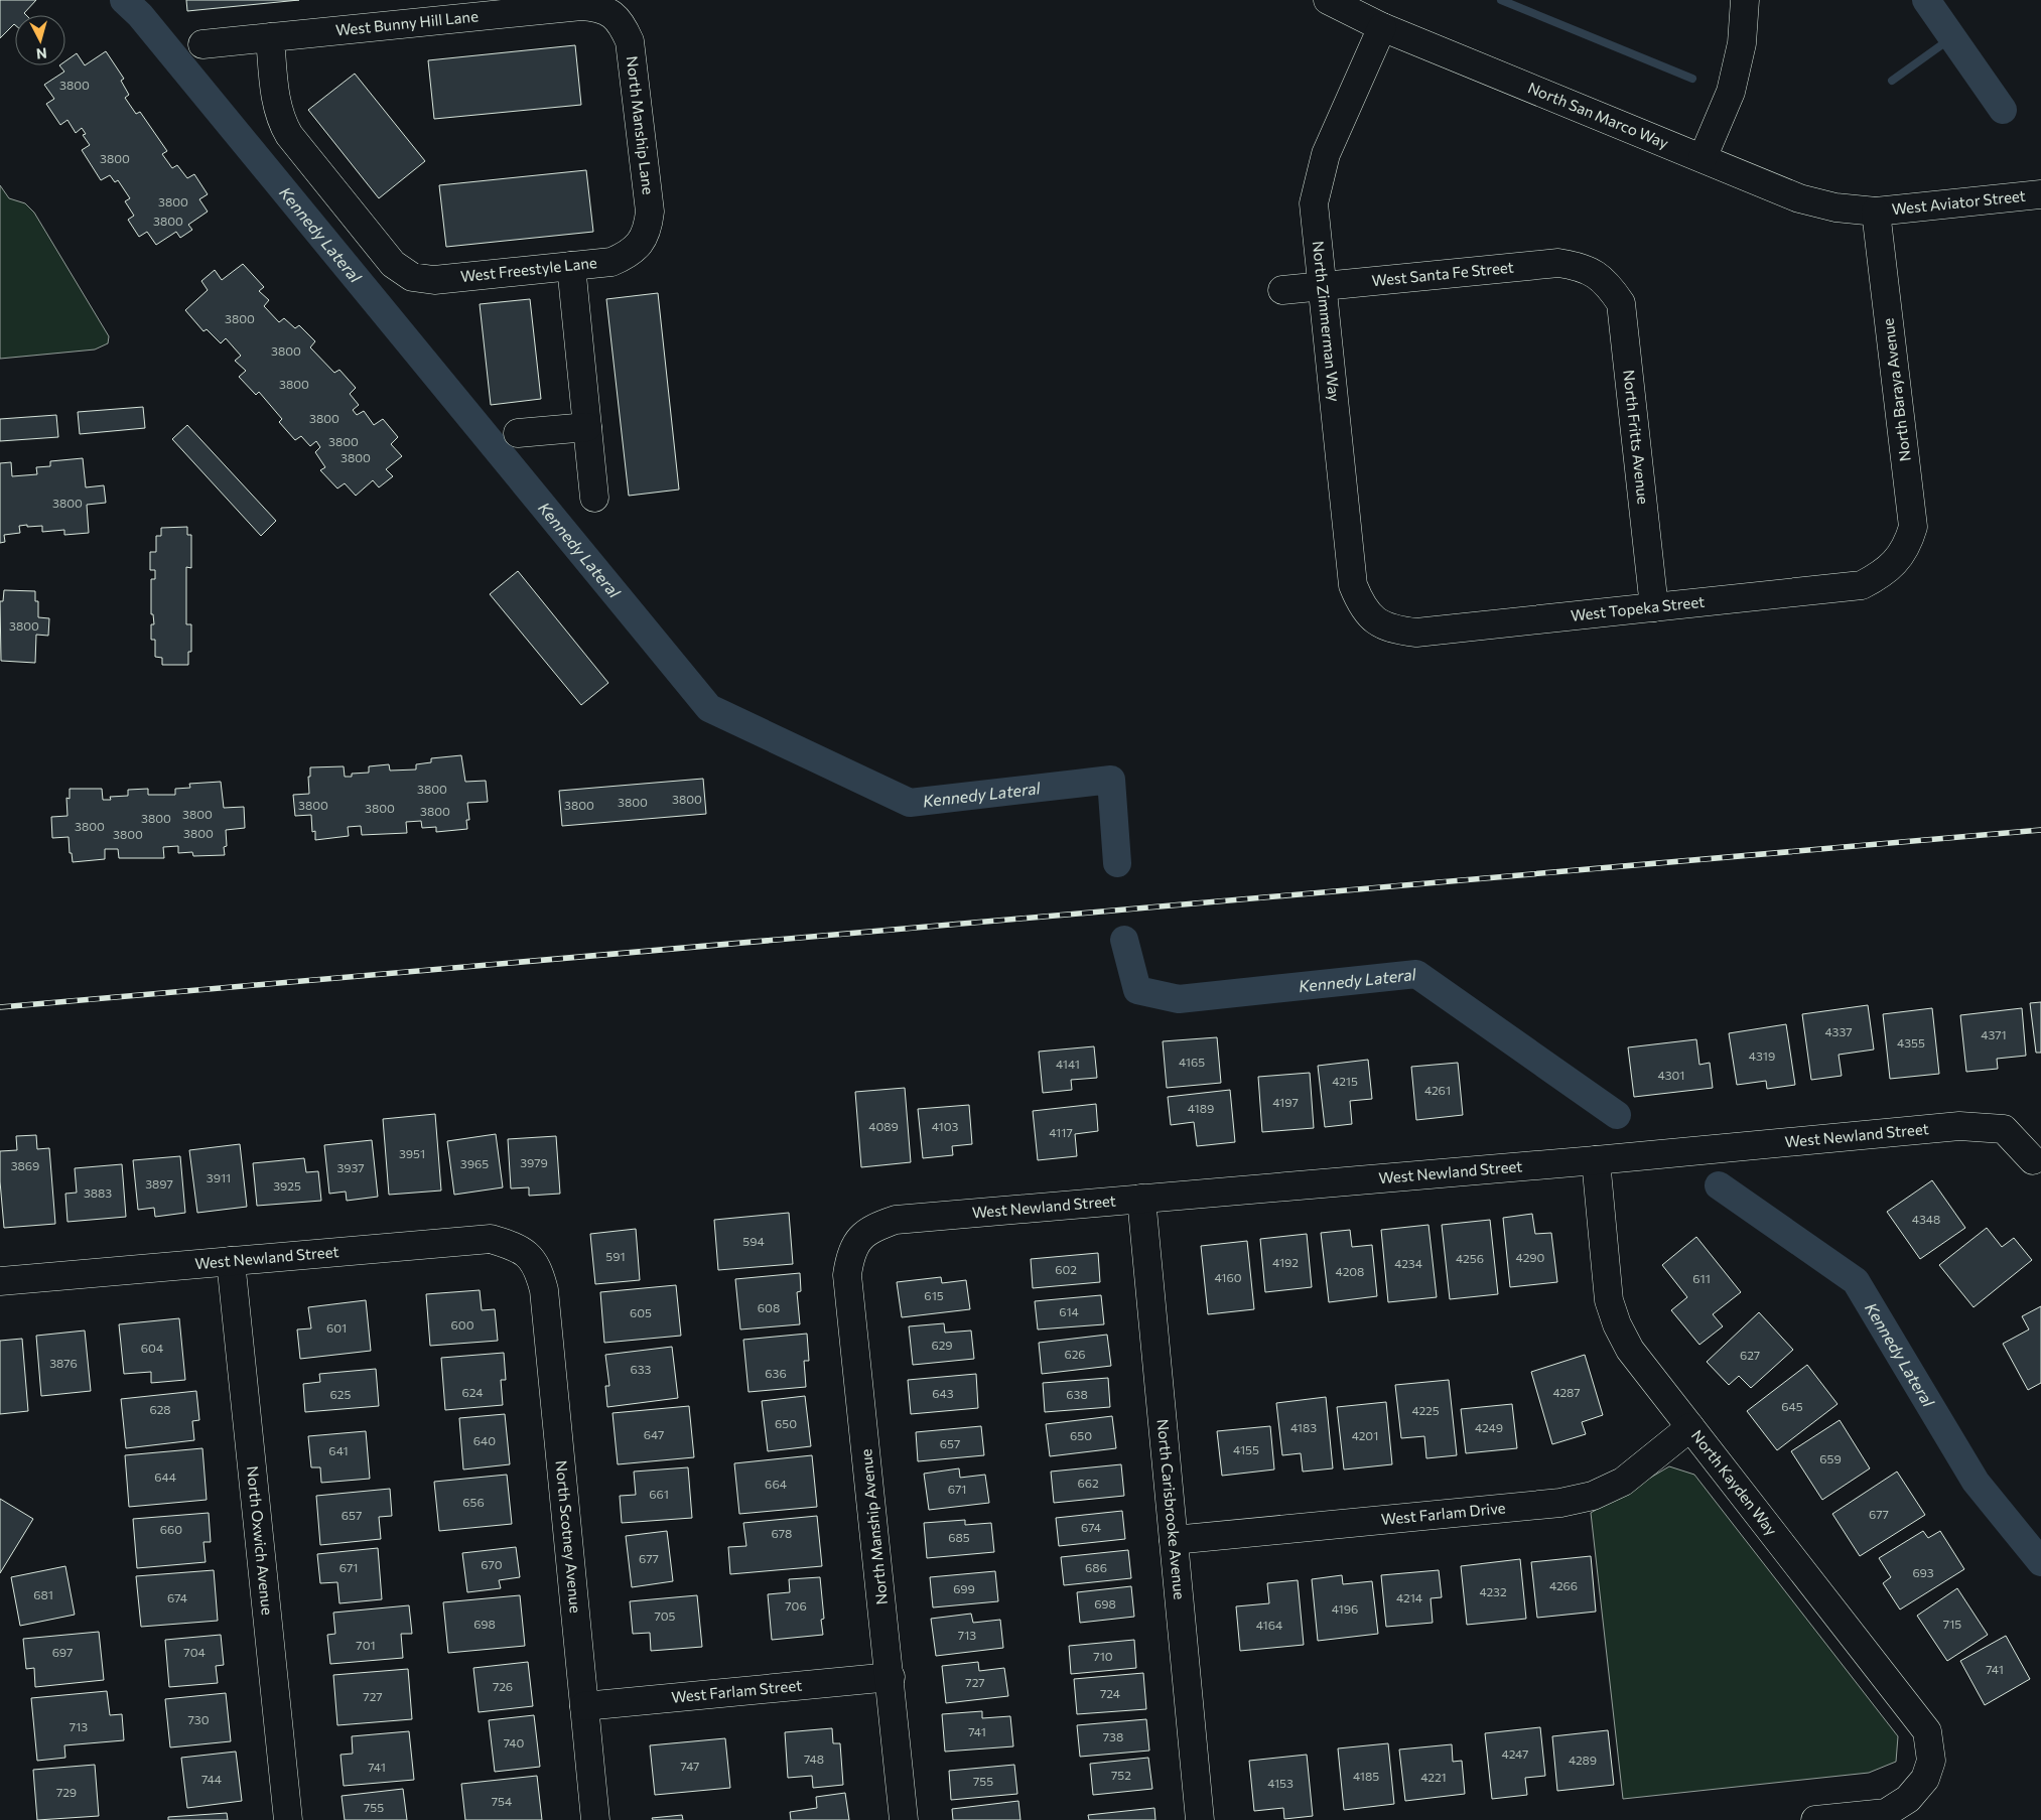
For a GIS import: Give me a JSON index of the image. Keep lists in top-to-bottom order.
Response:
{
  "streets": {
    "street": [
      "West Bunny Hill Lane",
      "North San Marco Way",
      "North Manship Lane",
      "West Aviator Street",
      "West Freestyle Lane",
      "West Santa Fe Street",
      "North Zimmerman Way",
      "North Baraya Avenue",
      "North Fritts Avenue",
      "West Topeka Street",
      "West Newland Street",
      "North Kayden Way",
      "North Carisbrooke Avenue",
      "West Farlam Drive",
      "North Manship Avenue",
      "North Scotney Avenue",
      "North Oxwich Avenue",
      "West Farlam Street"
    ]
  },
  "crossings": [
    ["West Bunny Hill Lane", "North Manship Lane"],
    ["West Bunny Hill Lane", "West Freestyle Lane"],
    ["North San Marco Way", "West Aviator Street"],
    ["North San Marco Way", "North Zimmerman Way"],
    ["North San Marco Way", "North Baraya Avenue"],
    ["North Manship Lane", "West Freestyle Lane"],
    ["West Aviator Street", "North Baraya Avenue"],
    ["West Santa Fe Street", "North Zimmerman Way"],
    ["West Santa Fe Street", "North Fritts Avenue"],
    ["North Zimmerman Way", "West Topeka Street"],
    ["North Baraya Avenue", "West Topeka Street"],
    ["North Fritts Avenue", "West Topeka Street"],
    ["West Newland Street", "North Kayden Way"],
    ["West Newland Street", "North Carisbrooke Avenue"],
    ["West Newland Street", "North Manship Avenue"],
    ["West Newland Street", "North Scotney Avenue"],
    ["West Newland Street", "North Oxwich Avenue"],
    ["North Kayden Way", "West Farlam Drive"],
    ["North Carisbrooke Avenue", "West Farlam Drive"],
    ["North Manship Avenue", "West Farlam Street"],
    ["North Scotney Avenue", "West Farlam Street"]
  ],
  "water": ["Kennedy Lateral"],
  "house_numbers": [
    "3800",
    "3800",
    "3800",
    "3800",
    "3800",
    "3800",
    "3800",
    "3800",
    "3800",
    "3800",
    "3800",
    "3800",
    "3800",
    "3800",
    "3800",
    "3800",
    "3800",
    "3800",
    "3800",
    "3800",
    "3800",
    "3800",
    "3800",
    "3800",
    "4337",
    "4371",
    "4355",
    "4319",
    "4165",
    "4141",
    "4301",
    "4215",
    "4261",
    "4197",
    "4189",
    "4089",
    "4103",
    "4117",
    "3951",
    "3979",
    "3965",
    "3869",
    "3937",
    "3911",
    "3897",
    "3925",
    "3883",
    "4348",
    "594",
    "591",
    "4290",
    "4256",
    "4192",
    "4234",
    "602",
    "4208",
    "4160",
    "611",
    "615",
    "608",
    "614",
    "605",
    "600",
    "601",
    "629",
    "604",
    "626",
    "627",
    "3876",
    "633",
    "636",
    "624",
    "4287",
    "643",
    "625",
    "638",
    "645",
    "628",
    "4225",
    "650",
    "4183",
    "4249",
    "647",
    "650",
    "4201",
    "640",
    "657",
    "4155",
    "641",
    "659",
    "644",
    "662",
    "664",
    "671",
    "661",
    "656",
    "677",
    "657",
    "674",
    "660",
    "678",
    "685",
    "677",
    "670",
    "671",
    "686",
    "693",
    "4266",
    "699",
    "4232",
    "681",
    "674",
    "4214",
    "698",
    "706",
    "4196",
    "705",
    "698",
    "715",
    "4164",
    "713",
    "701",
    "697",
    "704",
    "710",
    "741",
    "727",
    "726",
    "724",
    "727",
    "730",
    "713",
    "741",
    "738",
    "740",
    "4247",
    "748",
    "4289",
    "747",
    "741",
    "752",
    "4185",
    "4221",
    "744",
    "755",
    "4153",
    "729",
    "754",
    "755"
  ],
  "north": "bottom"
}
